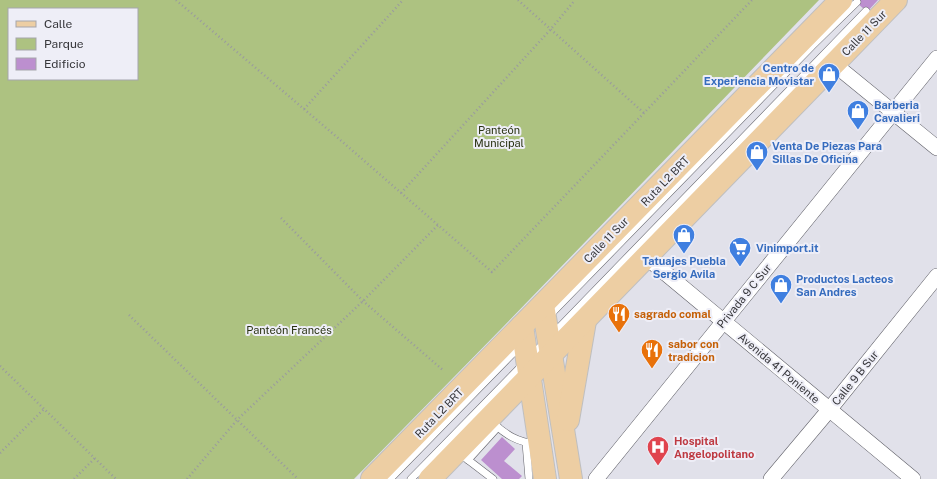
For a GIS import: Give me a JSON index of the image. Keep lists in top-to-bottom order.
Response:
{
  "streets": {
    "main road": ["Calle 11 Sur"],
    "street": ["Privada 9 C Sur", "Avenida 41 Poniente", "Calle 9 B Sur"],
    "lane": ["Ruta L2 BRT"]
  },
  "crossings": [
    ["Calle 11 Sur", "Ruta L2 BRT"],
    ["Calle 11 Sur", "Avenida 41 Poniente"],
    ["Privada 9 C Sur", "Avenida 41 Poniente"],
    ["Avenida 41 Poniente", "Calle 9 B Sur"]
  ],
  "parks": ["Panteón Municipal", "Panteón Francés"],
  "places": {
    "shop": [
      "Centro de Experiencia Movistar",
      "Barberia Cavalieri",
      "Venta De Piezas Para Sillas De Oficina",
      "Tatuajes Puebla Sergio Avila",
      "Productos Lacteos San Andres"
    ],
    "supermarket": ["Vinimport.it"],
    "restaurant": ["sagrado comal", "sabor con tradicion"],
    "hospital": ["Hospital Angelopolitano"]
  },
  "legend": ["Calle", "Parque", "Edificio"]
}
